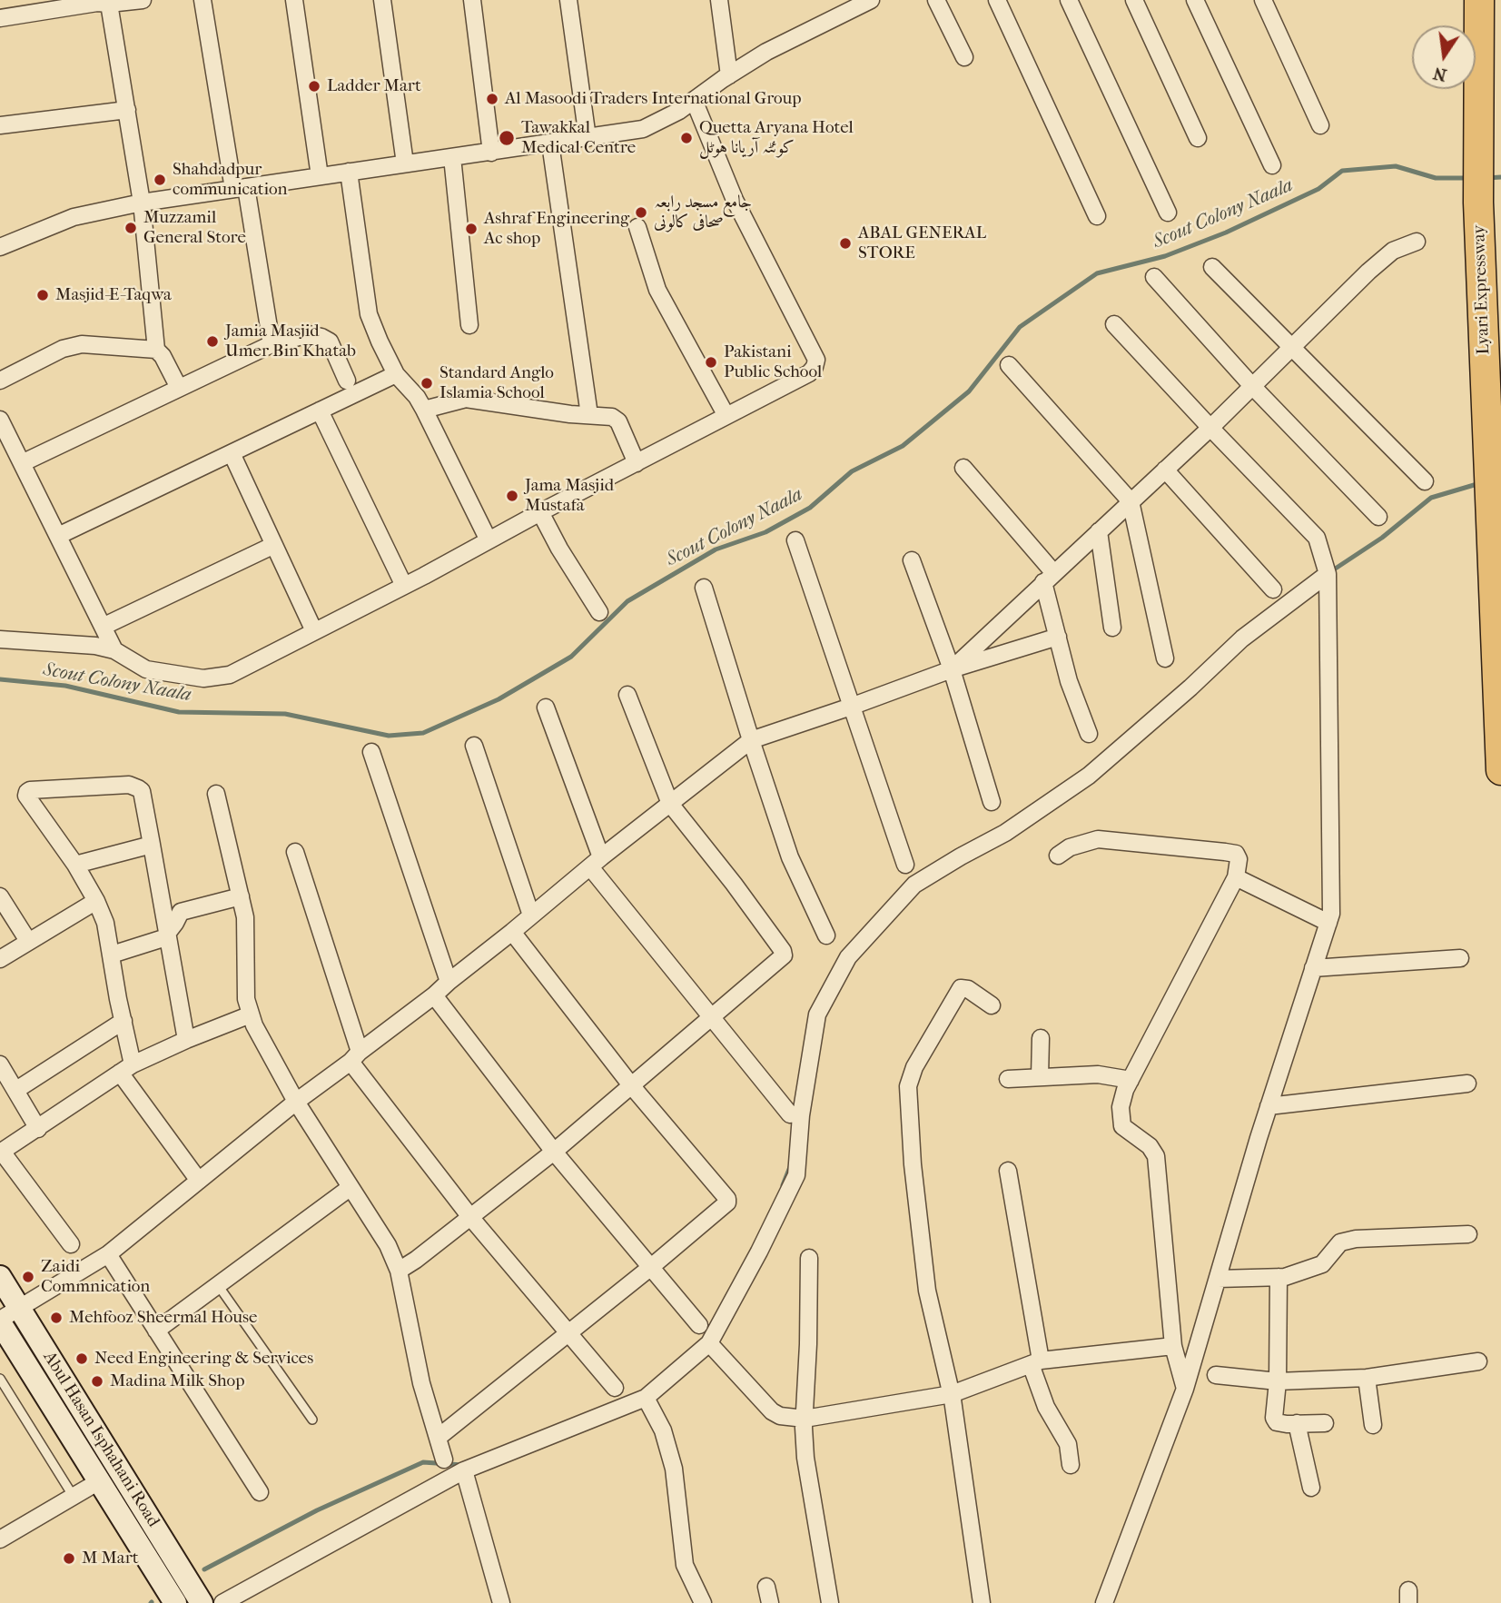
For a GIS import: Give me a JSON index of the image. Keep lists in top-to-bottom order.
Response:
{
  "streets": {
    "highway": ["Lyari Expressway"],
    "main road": ["Abul Hasan Isphahani Road"]
  },
  "water": ["Scout Colony Naala"],
  "places": [
    "Ladder Mart",
    "Al Masoodi Traders International Group",
    "Tawakkal Medical Centre",
    "Quetta Aryana Hotel کوئٹہ آریانا ہوٹل",
    "Shahdadpur communication",
    "جامع مسجد رابعہ صحافی کالونی",
    "Muzzamil General Store",
    "Ashraf Engineering Ac shop",
    "ABAL GENERAL STORE",
    "Masjid-E-Taqwa",
    "Jamia Masjid Umer Bin Khatab",
    "Pakistani Public School",
    "Standard Anglo Islamia School",
    "Jama Masjid Mustafa",
    "Zaidi Commnication",
    "Mehfooz Sheermal House",
    "Need Engineering & Services",
    "Madina Milk Shop",
    "M Mart"
  ],
  "north": "bottom"
}
